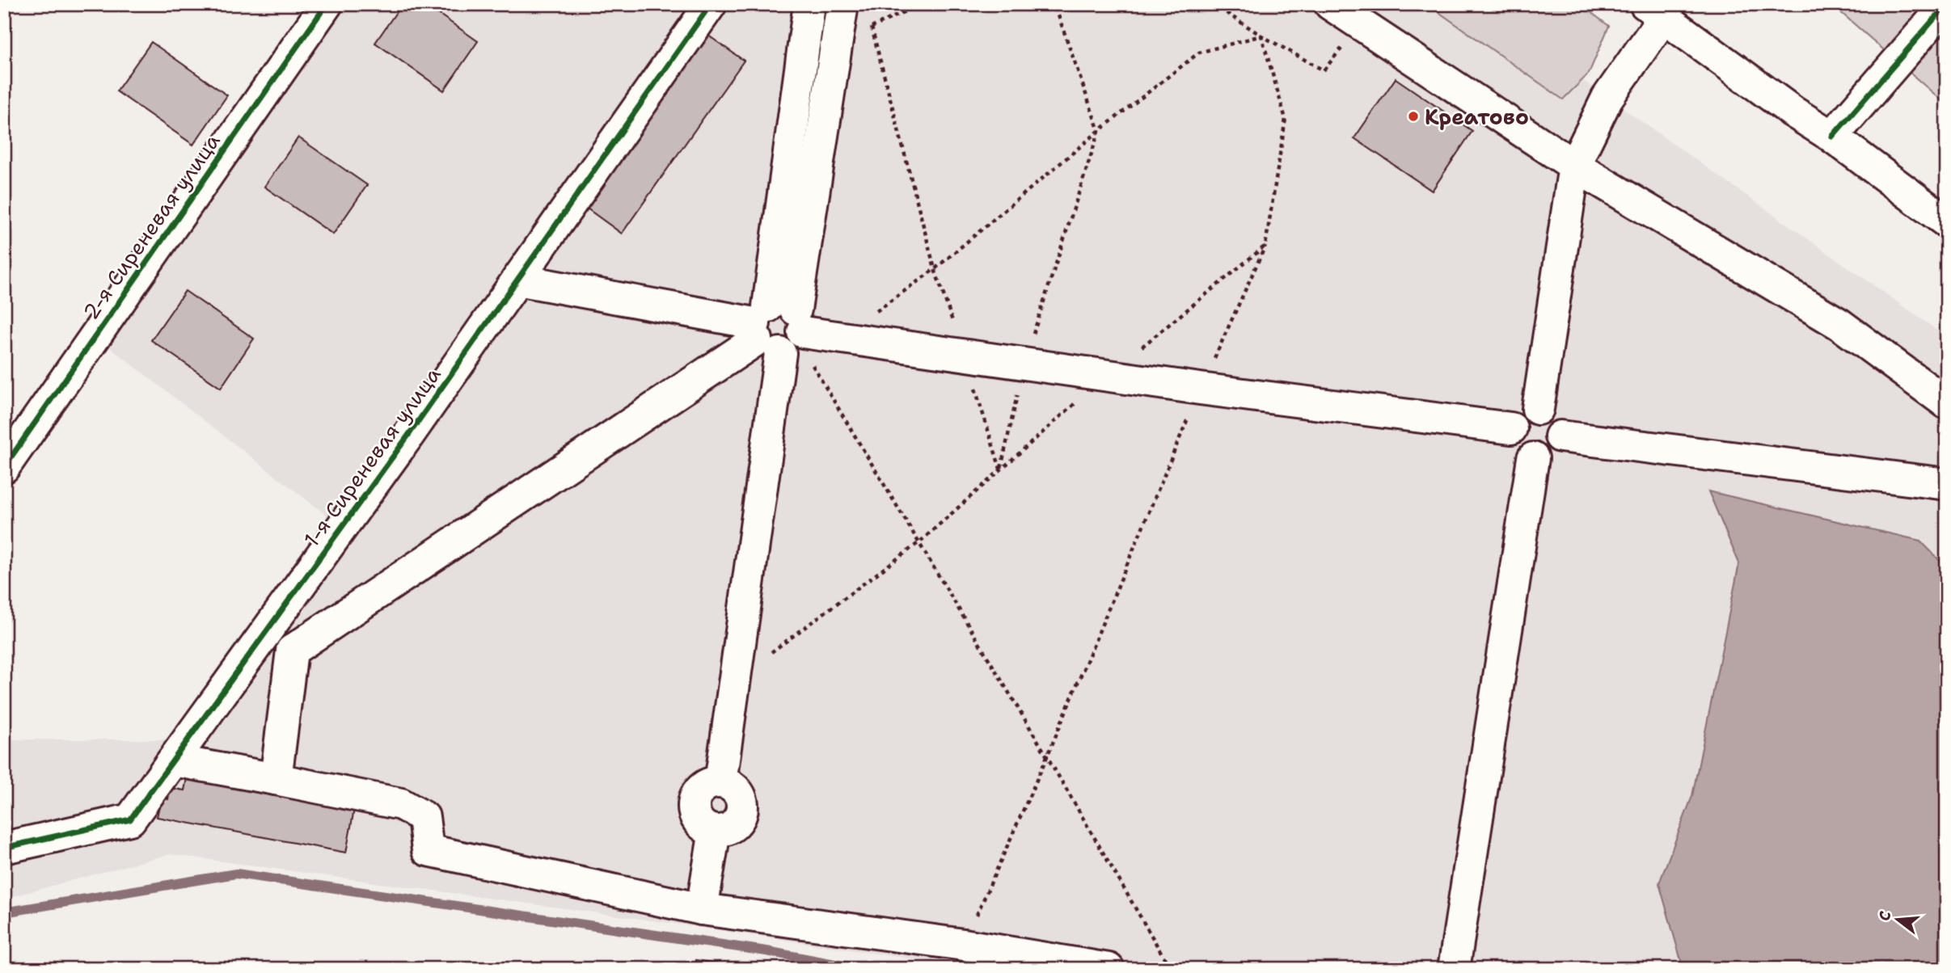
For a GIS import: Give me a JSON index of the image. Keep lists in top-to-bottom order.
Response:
{
  "streets": {
    "street": ["2-я Сиреневая улица", "1-я Сиреневая улица"]
  },
  "places": ["Креатово"],
  "north": "left"
}
